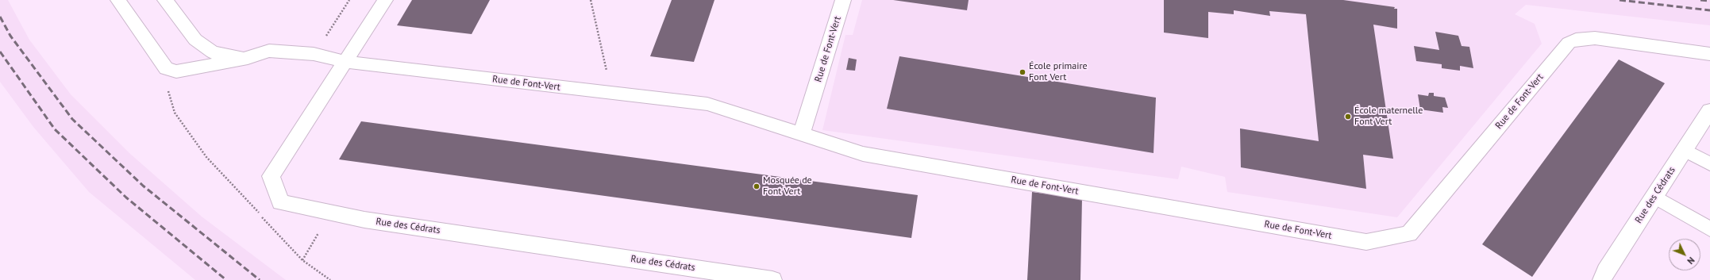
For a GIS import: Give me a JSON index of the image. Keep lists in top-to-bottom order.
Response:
{
  "streets": {
    "street": ["Rue de Font-Vert", "Rue des Cédrats"]
  },
  "crossings": [
    ["Rue de Font-Vert", "Rue des Cédrats"]
  ],
  "places": ["École primaire Font Vert", "École maternelle Font Vert", "Mosquée de Font Vert"],
  "north": "bottom right"
}
